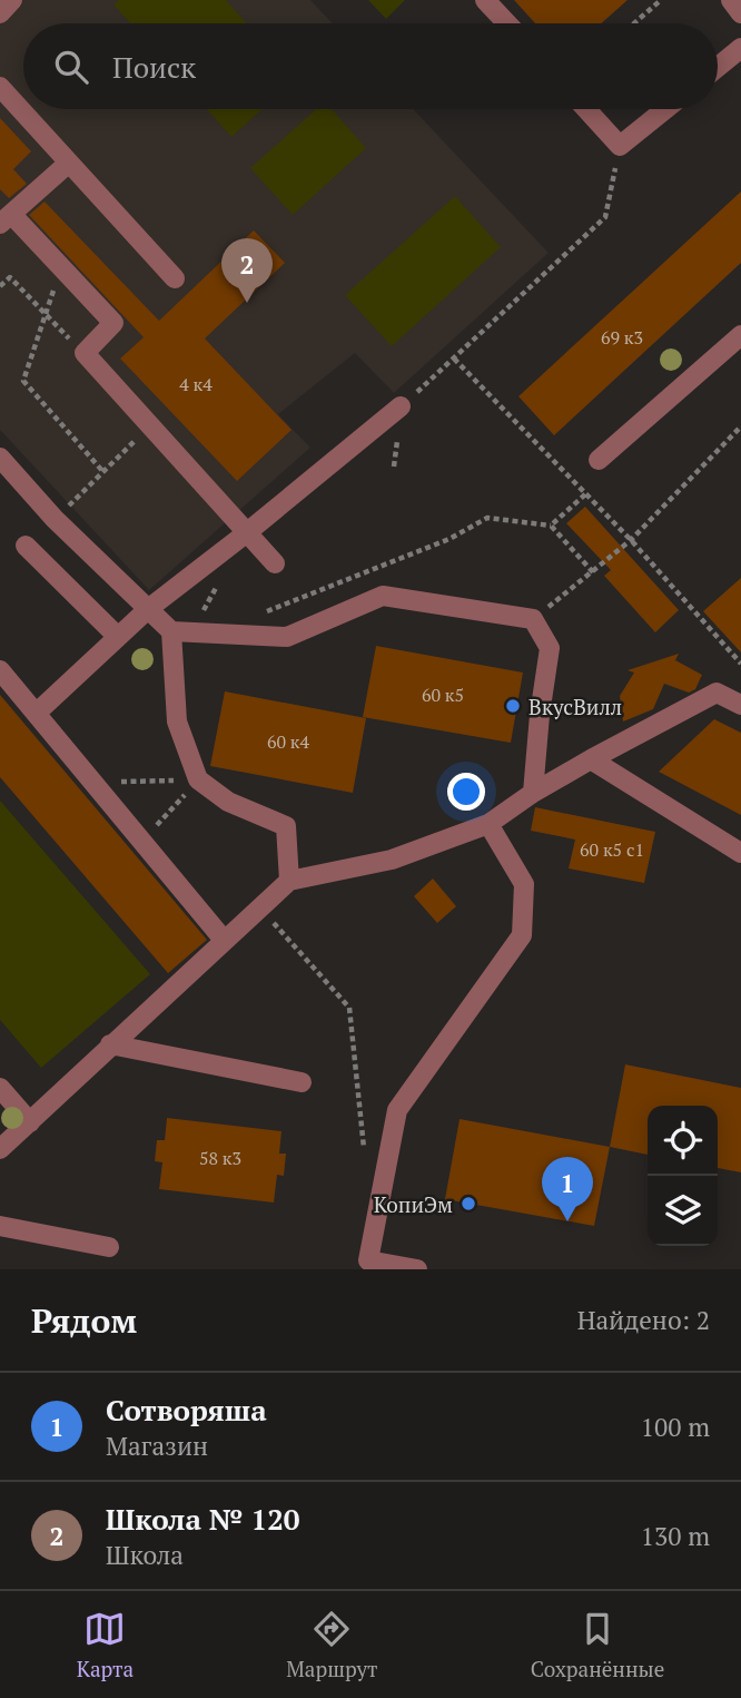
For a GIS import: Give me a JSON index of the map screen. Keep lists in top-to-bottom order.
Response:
{
  "places": ["ВкусВилл", "КопиЭм"],
  "house_numbers": [
    "69 к3",
    "4 к4",
    "60 к5",
    "60 к4",
    "60 к5 с1",
    "58 к3"
  ],
  "page": {
    "search": "Поиск",
    "pins": ["2", "1"],
    "heading": ["Рядом", "Найдено: 2"],
    "list": [
      {
        "mark": "1",
        "name": "Сотворяша",
        "note": "Магазин",
        "value": "100 m"
      },
      {
        "mark": "2",
        "name": "Школа № 120",
        "note": "Школа",
        "value": "130 m"
      }
    ],
    "nav": ["Карта", "Маршрут", "Сохранённые"]
  }
}
